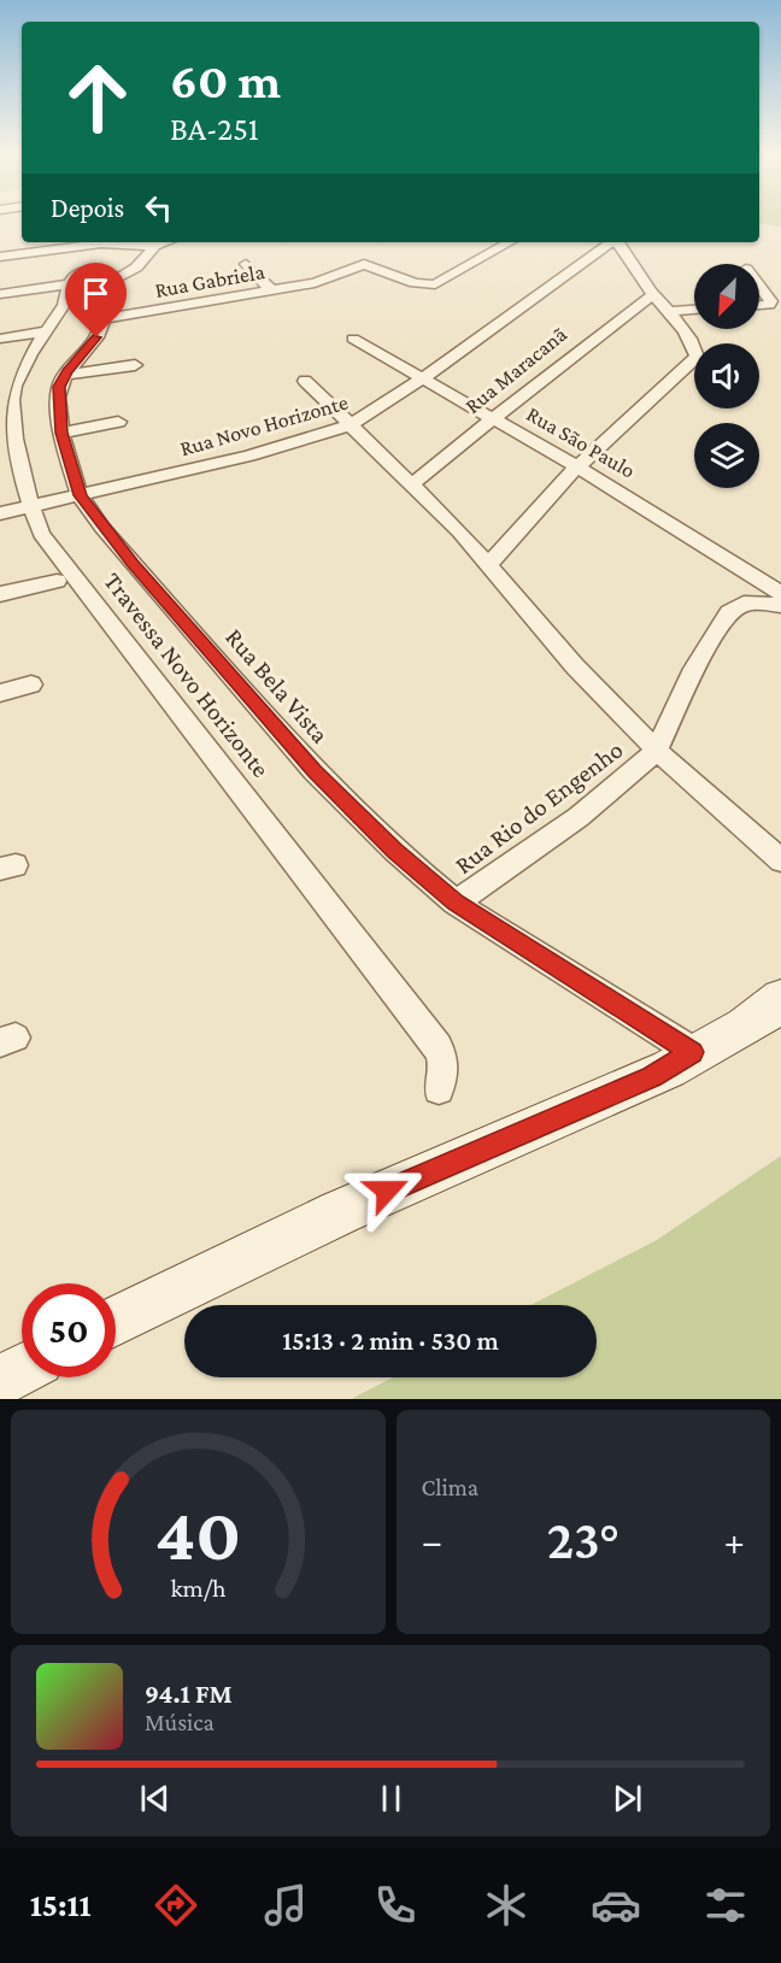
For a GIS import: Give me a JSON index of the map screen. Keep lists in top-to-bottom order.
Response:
{
  "streets": {
    "street": [
      "Rua Gabriela",
      "Rua Maracanã",
      "Rua Novo Horizonte",
      "Rua São Paulo",
      "Travessa Novo Horizonte",
      "Rua Bela Vista",
      "Rua Rio do Engenho"
    ]
  },
  "crossings": [
    ["Rua Maracanã", "Rua São Paulo"],
    ["Rua Novo Horizonte", "Rua São Paulo"],
    ["Rua Novo Horizonte", "Travessa Novo Horizonte"],
    ["Rua Novo Horizonte", "Rua Bela Vista"],
    ["Rua Bela Vista", "Rua Rio do Engenho"]
  ],
  "north": "bottom left",
  "page": {
    "turn": ["60 m", "BA-251"],
    "then": "Depois",
    "limit": "50",
    "trip": "15:13 · 2 min · 530 m",
    "tile": "Clima",
    "heat": ["−", "23°", "+"],
    "song": ["94.1 FM", "Música"],
    "tabs": "15:11",
    "gauge": ["40", "km/h"]
  }
}
